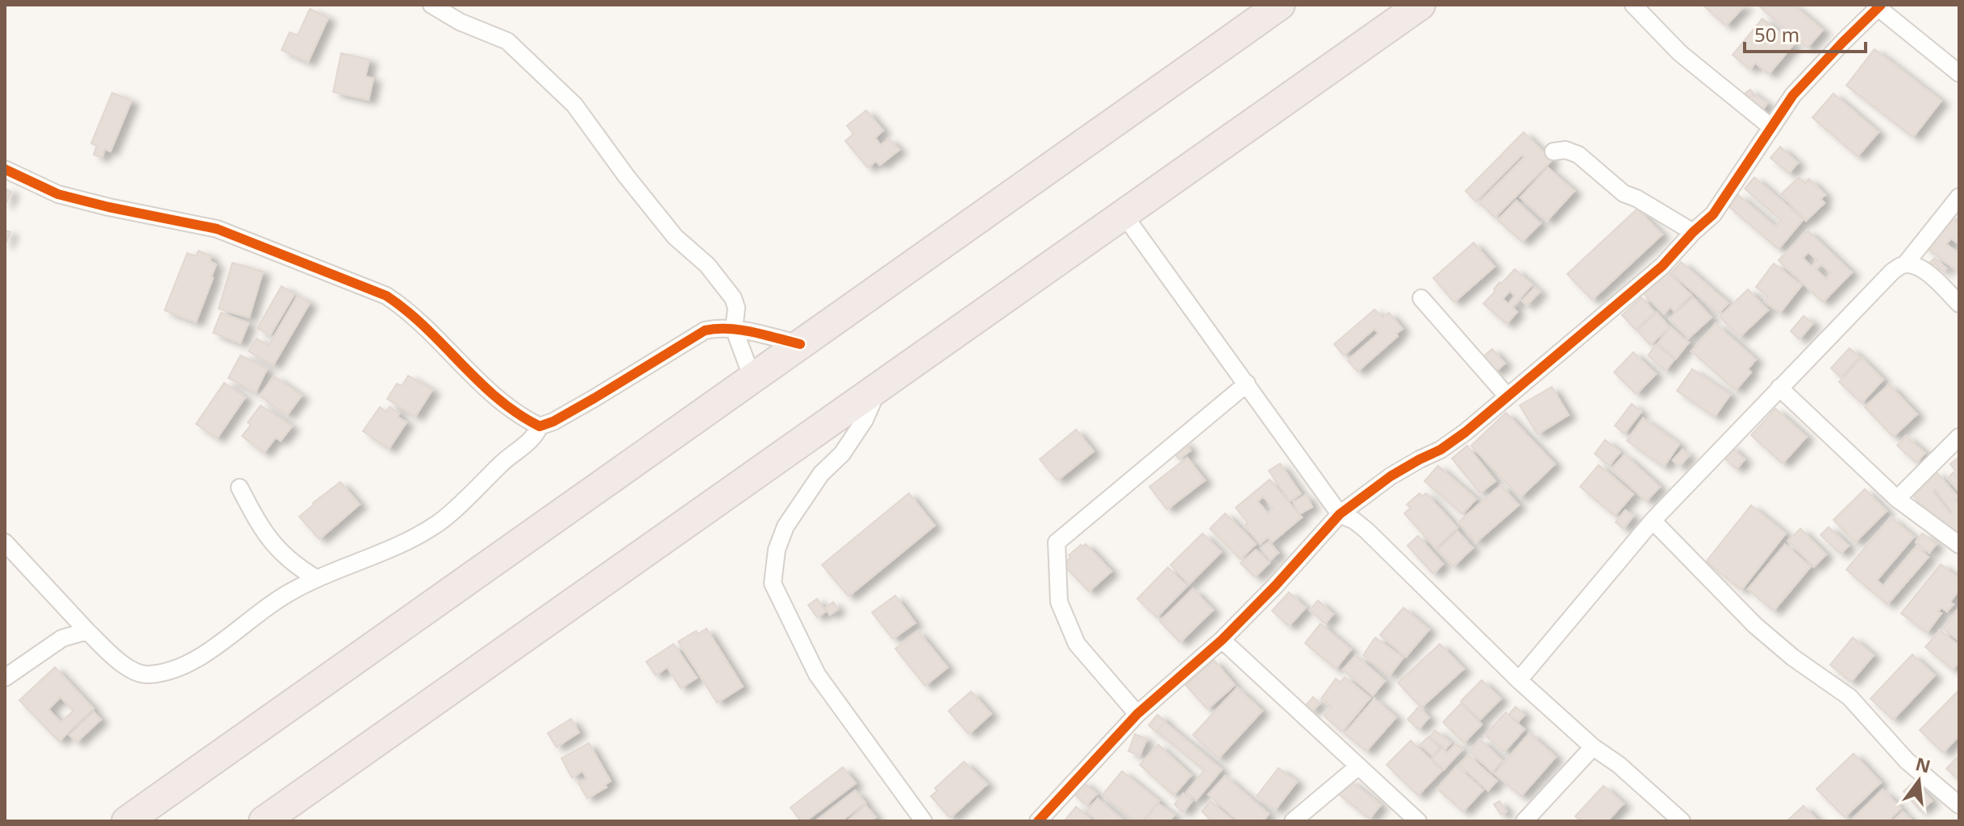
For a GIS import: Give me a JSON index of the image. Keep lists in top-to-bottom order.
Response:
{
  "scale_bar": "50 m",
  "north": "top"
}
